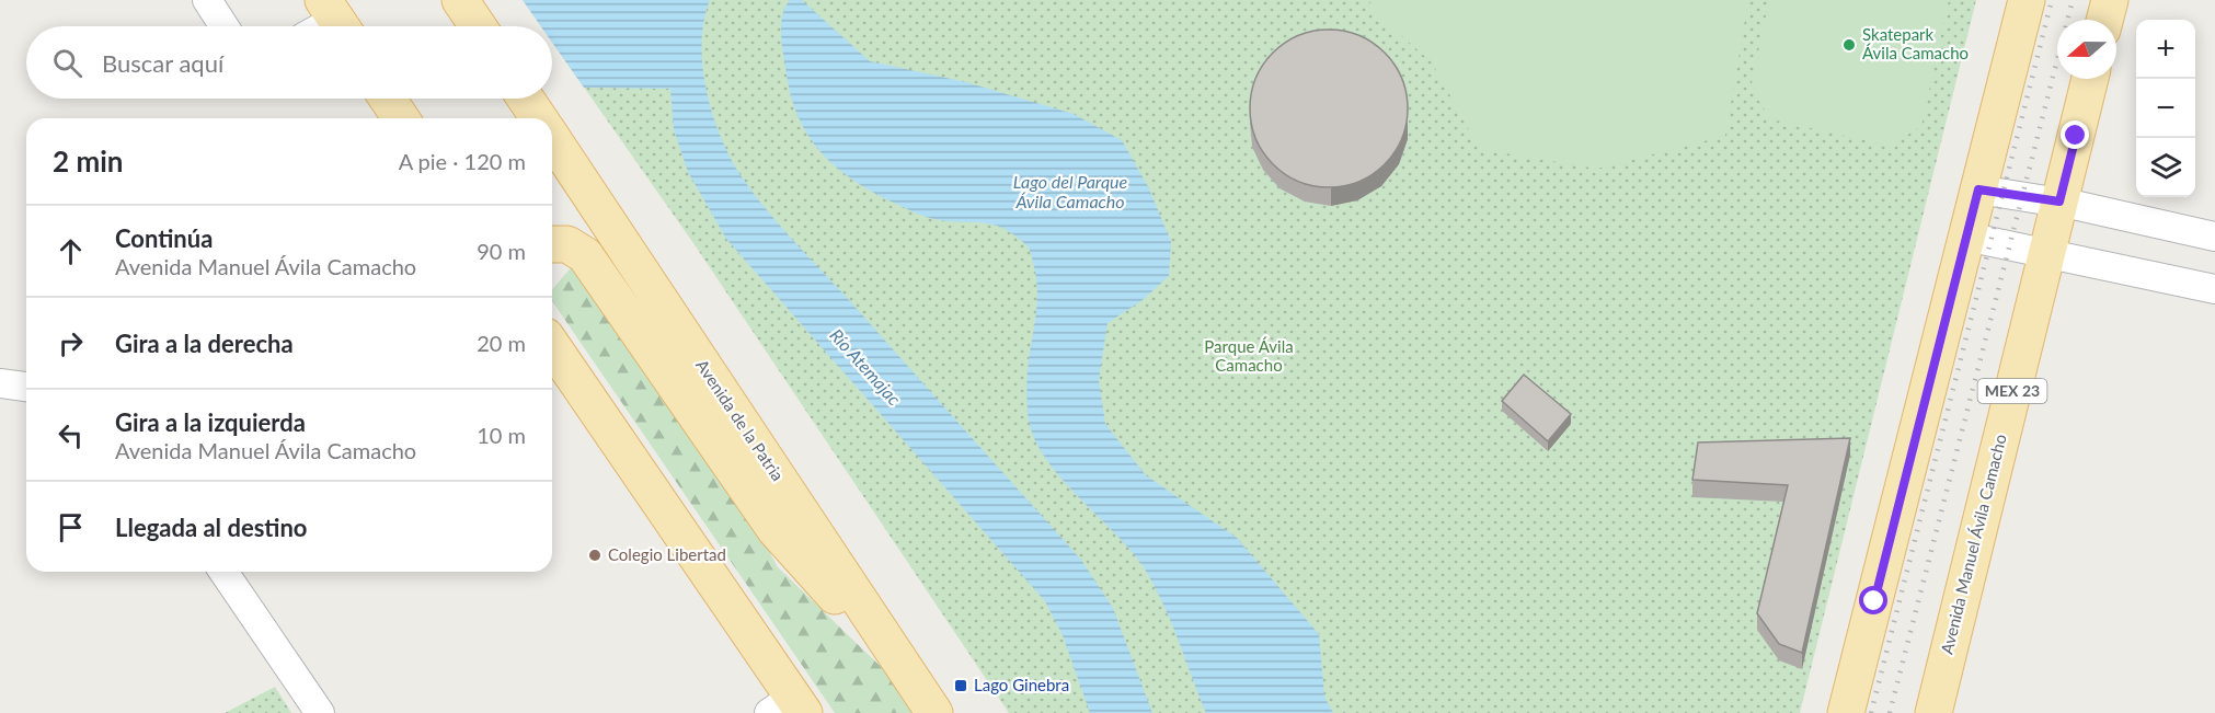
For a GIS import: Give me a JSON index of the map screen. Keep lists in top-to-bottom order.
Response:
{
  "streets": {
    "main road": ["MEX 23", "Avenida de la Patria", "Avenida Manuel Ávila Camacho"]
  },
  "water": ["Lago del Parque Ávila Camacho", "Río Atemajac"],
  "parks": ["Parque Ávila Camacho"],
  "places": {
    "other": ["Skatepark Ávila Camacho", "Colegio Libertad"],
    "transit": ["Lago Ginebra"]
  },
  "north": "left",
  "page": {
    "map_buttons": ["+", "−"],
    "search": "Buscar aquí",
    "heading": ["2 min", "A pie · 120 m"],
    "list": [
      ["Continúa", "Avenida Manuel Ávila Camacho", "90 m"],
      ["Gira a la derecha", "20 m"],
      ["Gira a la izquierda", "Avenida Manuel Ávila Camacho", "10 m"],
      "Llegada al destino"
    ]
  }
}
